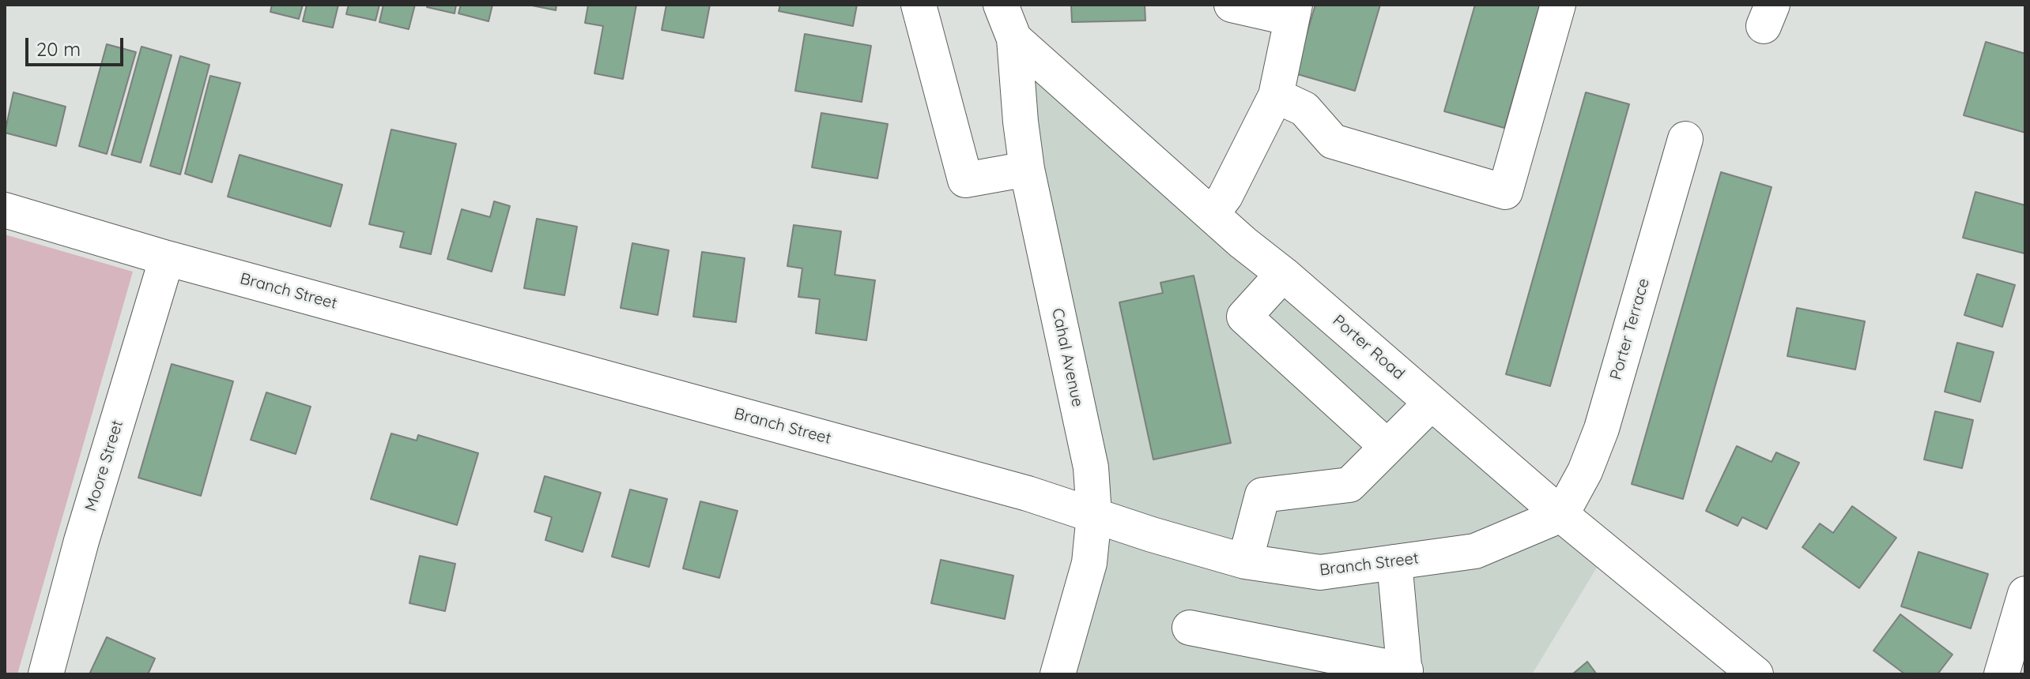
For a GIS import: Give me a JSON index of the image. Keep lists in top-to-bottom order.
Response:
{
  "streets": {
    "street": [
      "Branch Street",
      "Porter Terrace",
      "Porter Road",
      "Cahal Avenue",
      "Moore Street"
    ]
  },
  "crossings": [
    ["Branch Street", "Porter Terrace"],
    ["Branch Street", "Porter Road"],
    ["Branch Street", "Cahal Avenue"],
    ["Branch Street", "Moore Street"],
    ["Porter Terrace", "Porter Road"],
    ["Porter Road", "Cahal Avenue"]
  ],
  "scale_bar": "20 m"
}
